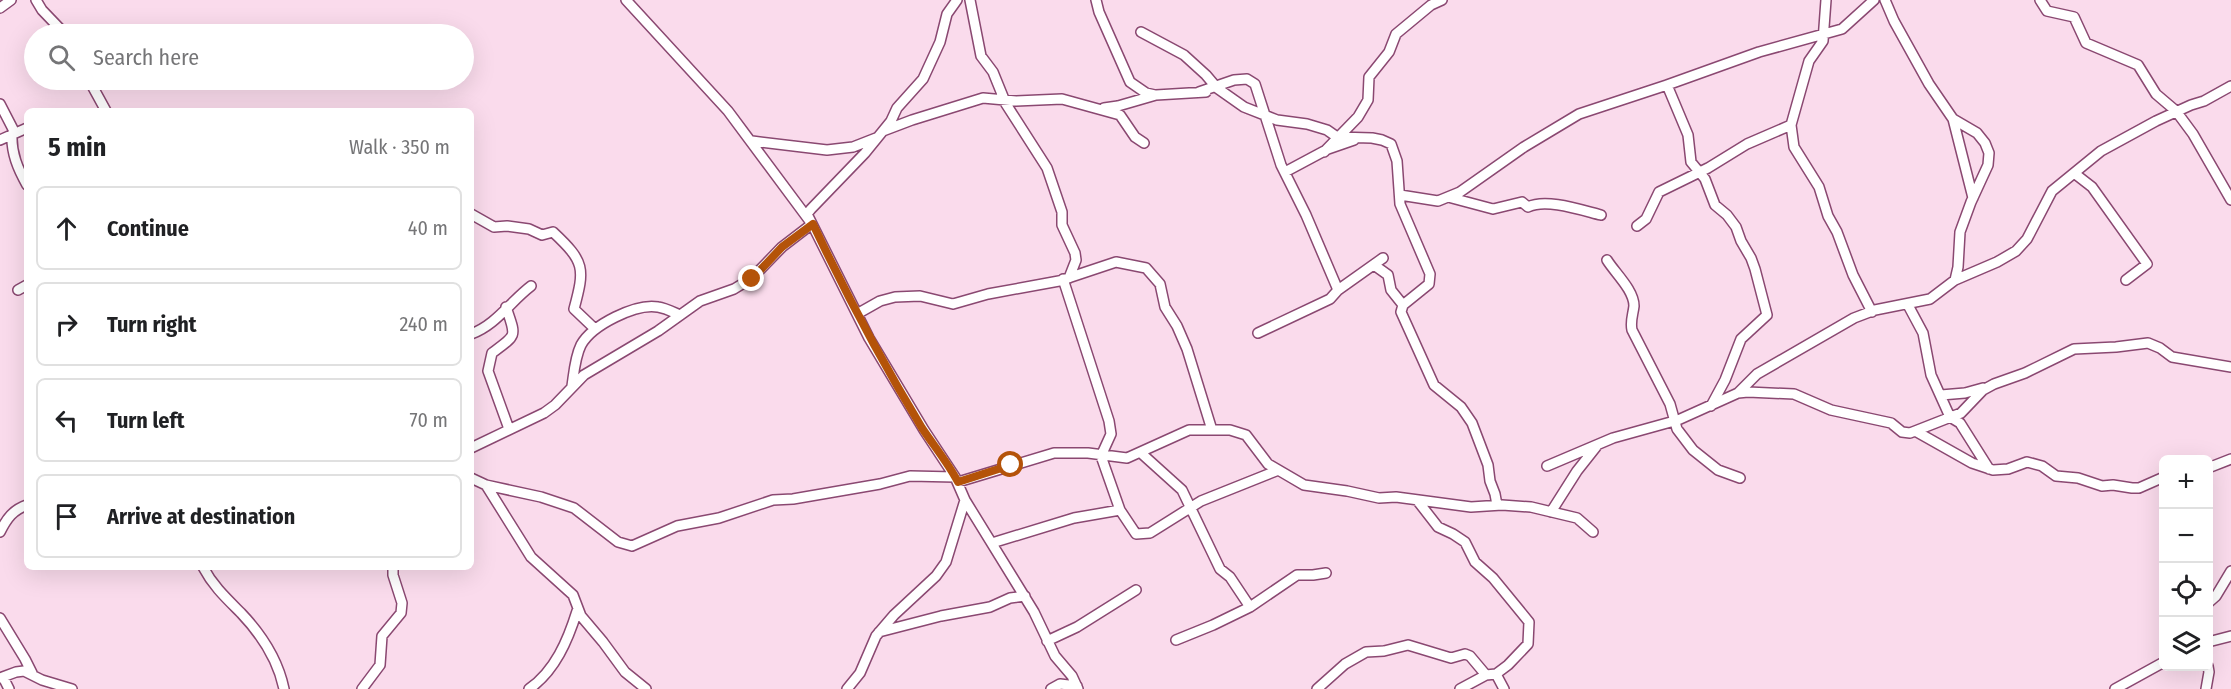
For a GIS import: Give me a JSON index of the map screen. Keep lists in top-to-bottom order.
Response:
{
  "page": {
    "search": "Search here",
    "heading": ["5 min", "Walk · 350 m"],
    "list": [
      ["Continue", "40 m"],
      ["Turn right", "240 m"],
      ["Turn left", "70 m"],
      "Arrive at destination"
    ],
    "map_buttons": ["+", "−"]
  }
}
